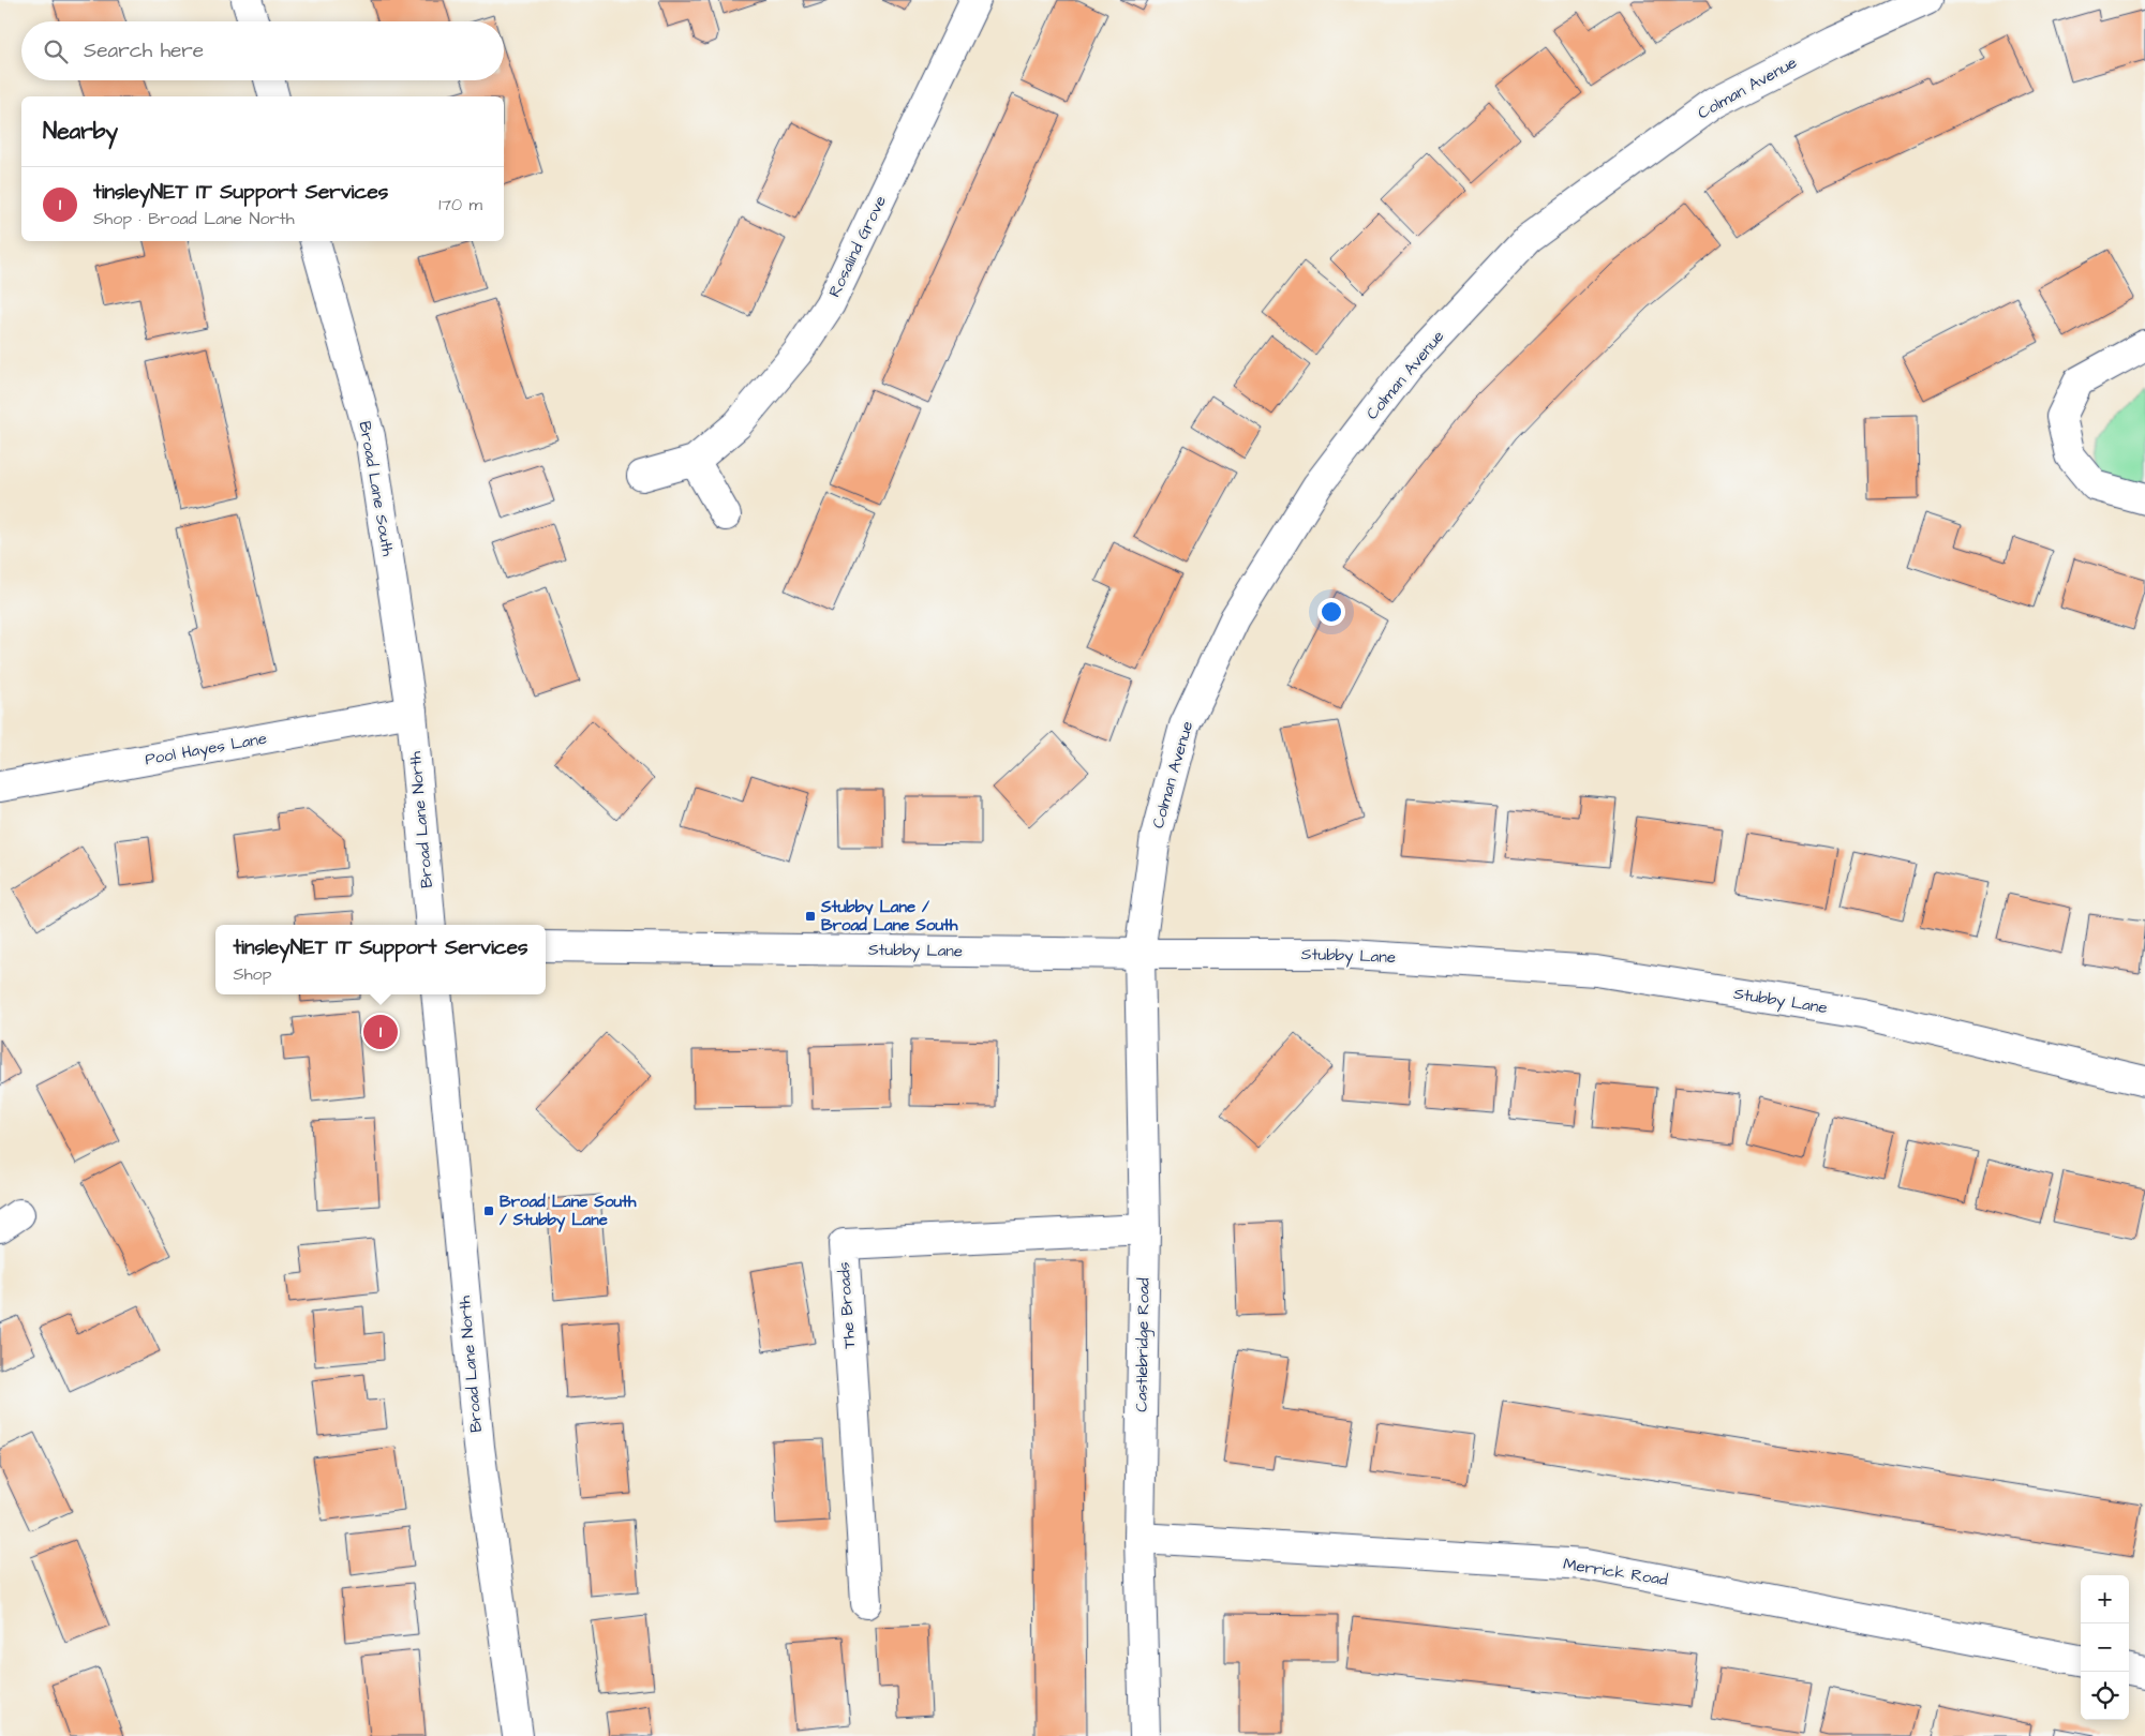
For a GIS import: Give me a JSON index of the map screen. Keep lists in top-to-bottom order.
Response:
{
  "streets": {
    "street": [
      "Colman Avenue",
      "Rosalind Grove",
      "Broad Lane South",
      "Pool Hayes Lane",
      "Broad Lane North",
      "Stubby Lane",
      "The Broads",
      "Castlebridge Road",
      "Merrick Road"
    ]
  },
  "crossings": [
    ["Colman Avenue", "Stubby Lane"],
    ["Colman Avenue", "Castlebridge Road"],
    ["Broad Lane South", "Pool Hayes Lane"],
    ["Broad Lane South", "Broad Lane North"],
    ["Pool Hayes Lane", "Broad Lane North"],
    ["Stubby Lane", "Castlebridge Road"],
    ["The Broads", "Castlebridge Road"],
    ["Castlebridge Road", "Merrick Road"]
  ],
  "places": {
    "transit": ["Stubby Lane / Broad Lane South", "Broad Lane South / Stubby Lane"]
  },
  "page": {
    "search": "Search here",
    "heading": "Nearby",
    "list": [
      {
        "mark": "1",
        "name": "tinsleyNET IT Support Services",
        "note": "Shop · Broad Lane North",
        "value": "170 m"
      }
    ],
    "popup": ["tinsleyNET IT Support Services", "Shop"],
    "pins": "1",
    "map_buttons": ["+", "−"]
  }
}
